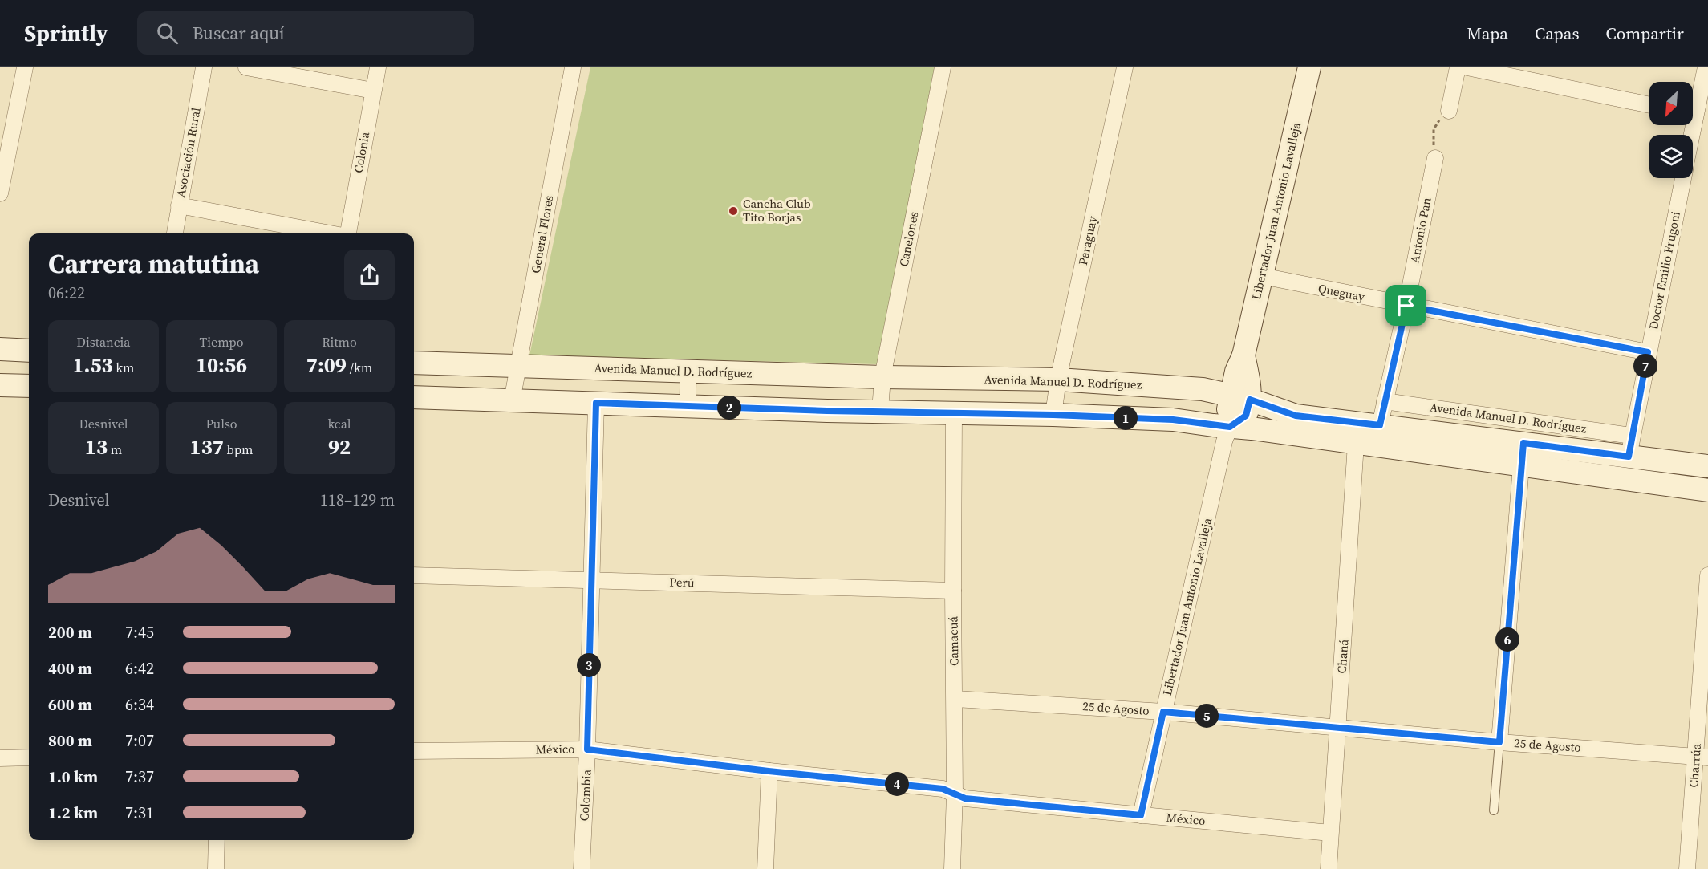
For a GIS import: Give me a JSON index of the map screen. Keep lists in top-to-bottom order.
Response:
{
  "streets": {
    "street": [
      "Asociación Rural",
      "Colonia",
      "Libertador Juan Antonio Lavalleja",
      "Antonio Pan",
      "General Flores",
      "Canelones",
      "Paraguay",
      "Doctor Emilio Frugoni",
      "Queguay",
      "Avenida Manuel D. Rodríguez",
      "Perú",
      "Camacuá",
      "Chaná",
      "25 de Agosto",
      "México",
      "Charrúa",
      "Colombia"
    ]
  },
  "crossings": [
    ["Libertador Juan Antonio Lavalleja", "Queguay"],
    ["Libertador Juan Antonio Lavalleja", "Avenida Manuel D. Rodríguez"],
    ["Libertador Juan Antonio Lavalleja", "25 de Agosto"],
    ["Libertador Juan Antonio Lavalleja", "México"],
    ["Antonio Pan", "Queguay"],
    ["Antonio Pan", "Avenida Manuel D. Rodríguez"],
    ["General Flores", "Avenida Manuel D. Rodríguez"],
    ["Canelones", "Avenida Manuel D. Rodríguez"],
    ["Paraguay", "Avenida Manuel D. Rodríguez"],
    ["Doctor Emilio Frugoni", "Queguay"],
    ["Doctor Emilio Frugoni", "Avenida Manuel D. Rodríguez"],
    ["Perú", "Camacuá"],
    ["Perú", "Colombia"],
    ["Camacuá", "25 de Agosto"],
    ["Camacuá", "México"],
    ["Chaná", "25 de Agosto"],
    ["Chaná", "México"],
    ["25 de Agosto", "Charrúa"],
    ["México", "Colombia"]
  ],
  "places": ["Cancha Club Tito Borjas"],
  "north": "bottom left",
  "page": {
    "header": "Sprintly",
    "search": "Buscar aquí",
    "nav": ["Mapa", "Capas", "Compartir"],
    "heading": ["Carrera matutina", "06:22"],
    "stats": [
      ["Distancia", "1.53 km"],
      ["Tiempo", "10:56"],
      ["Ritmo", "7:09 /km"],
      ["Desnivel", "13 m"],
      ["Pulso", "137 bpm"],
      ["kcal", "92"]
    ],
    "pins": [
      "7",
      "2",
      "1",
      "6",
      "3",
      "5",
      "4"
    ],
    "chart": ["Desnivel", "118–129 m"],
    "list": [
      {
        "name": "200 m",
        "note": "7:45"
      },
      {
        "name": "400 m",
        "note": "6:42"
      },
      {
        "name": "600 m",
        "note": "6:34"
      },
      {
        "name": "800 m",
        "note": "7:07"
      },
      {
        "name": "1.0 km",
        "note": "7:37"
      },
      {
        "name": "1.2 km",
        "note": "7:31"
      }
    ]
  }
}
